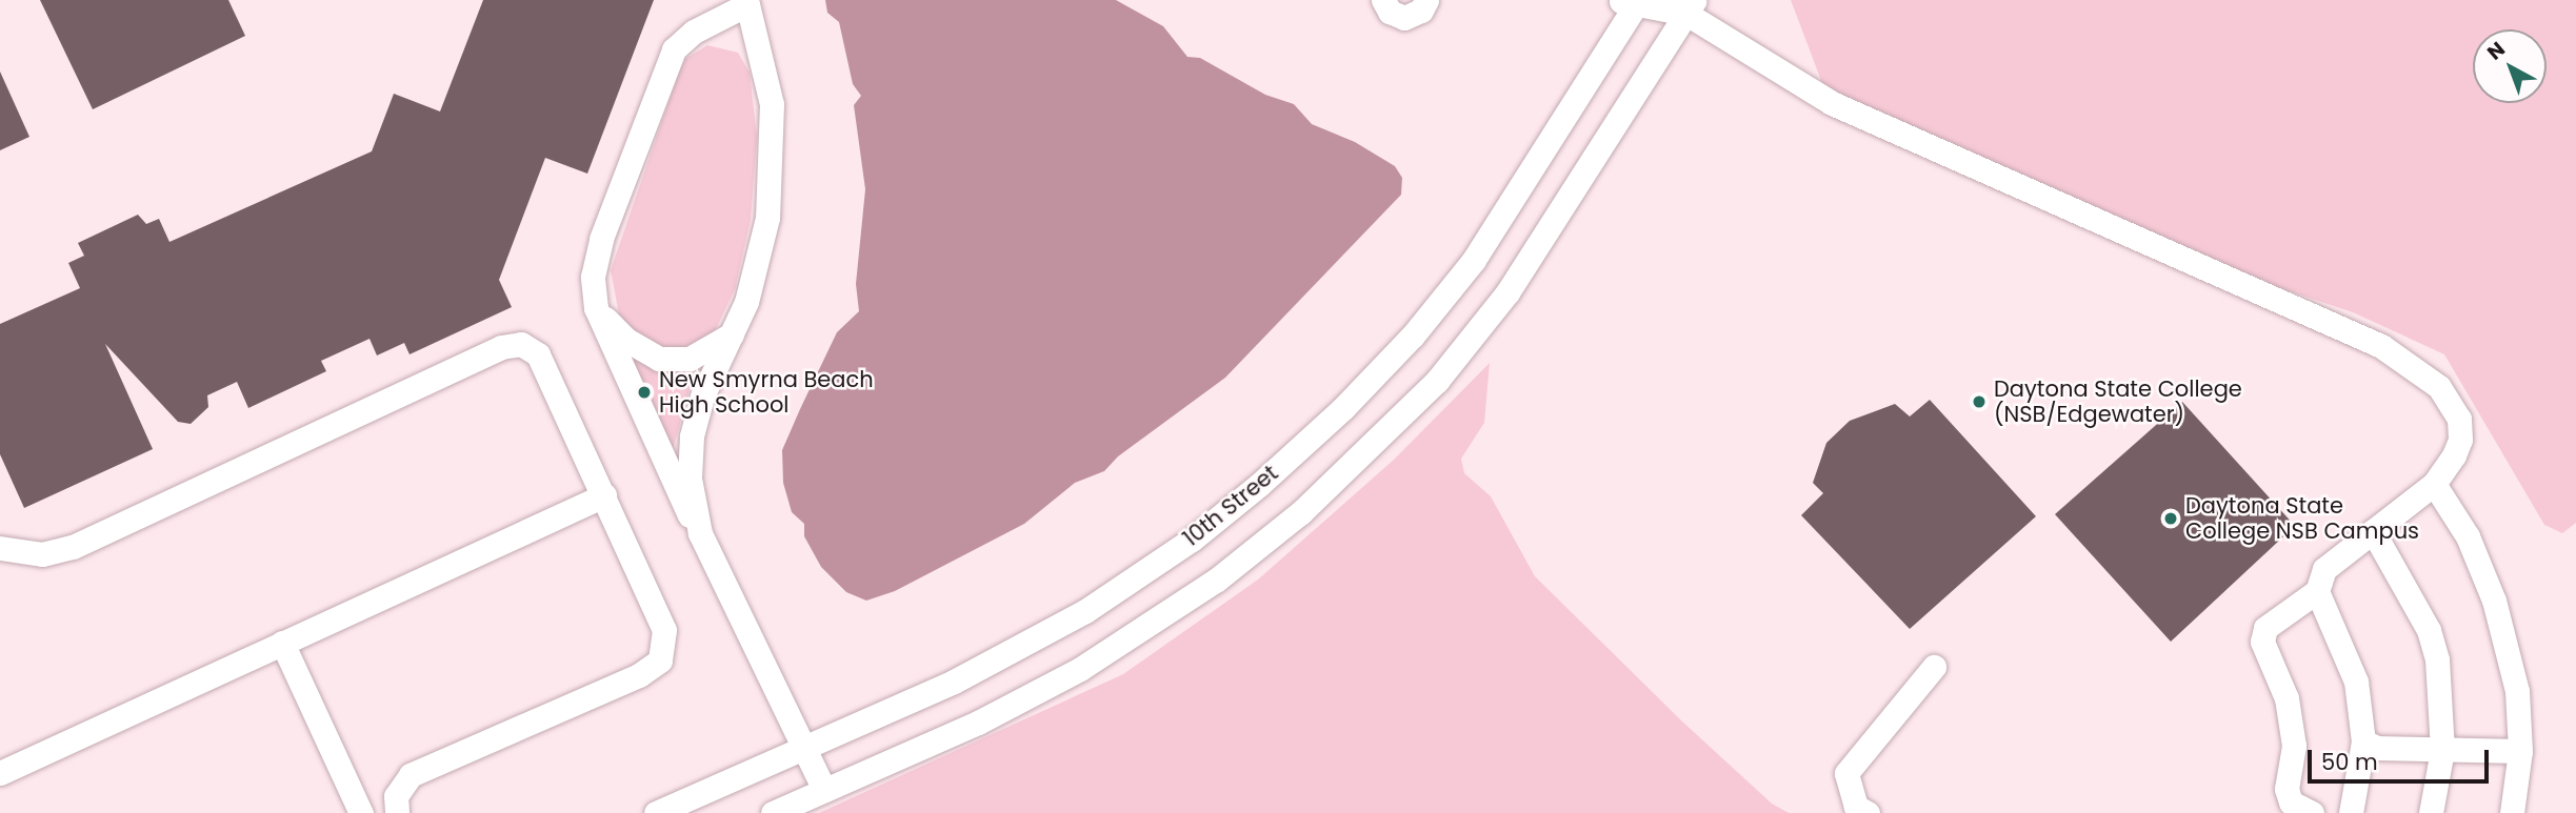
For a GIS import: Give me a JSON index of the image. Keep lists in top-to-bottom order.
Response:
{
  "streets": {
    "street": ["10th Street"]
  },
  "places": ["New Smyrna Beach High School", "Daytona State College (NSB/Edgewater)", "Daytona State College NSB Campus"],
  "scale_bar": "50 m",
  "north": "top left"
}
